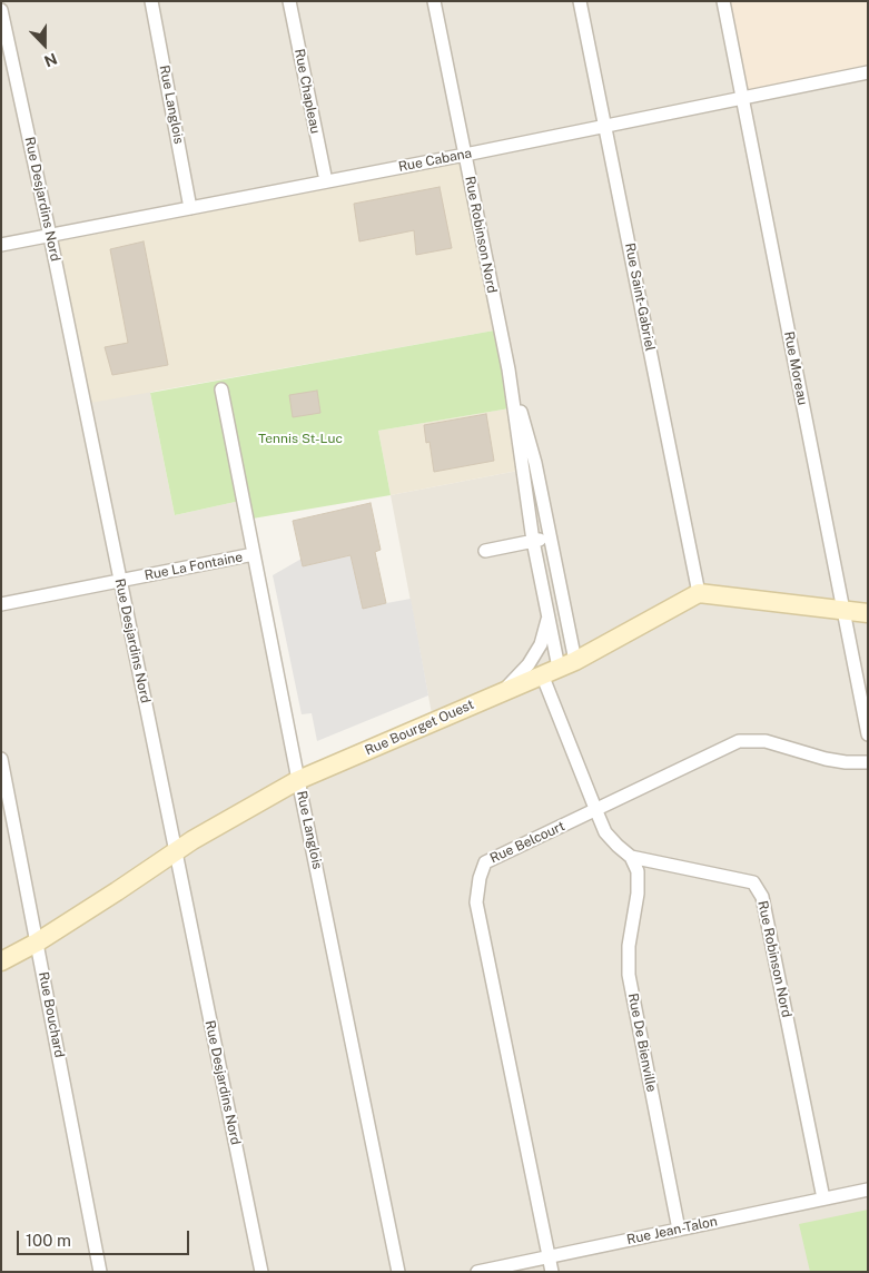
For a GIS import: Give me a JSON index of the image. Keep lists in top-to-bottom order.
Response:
{
  "streets": {
    "street": [
      "Rue Chapleau",
      "Rue Langlois",
      "Rue Cabana",
      "Rue Desjardins Nord",
      "Rue Robinson Nord",
      "Rue Saint-Gabriel",
      "Rue Moreau",
      "Rue La Fontaine",
      "Rue Bourget Ouest",
      "Rue Belcourt",
      "Rue Bouchard",
      "Rue De Bienville",
      "Rue Jean-Talon"
    ]
  },
  "crossings": [
    ["Rue Chapleau", "Rue Cabana"],
    ["Rue Langlois", "Rue Cabana"],
    ["Rue Langlois", "Rue La Fontaine"],
    ["Rue Langlois", "Rue Bourget Ouest"],
    ["Rue Cabana", "Rue Desjardins Nord"],
    ["Rue Cabana", "Rue Robinson Nord"],
    ["Rue Cabana", "Rue Saint-Gabriel"],
    ["Rue Cabana", "Rue Moreau"],
    ["Rue Desjardins Nord", "Rue La Fontaine"],
    ["Rue Desjardins Nord", "Rue Bourget Ouest"],
    ["Rue Robinson Nord", "Rue Bourget Ouest"],
    ["Rue Robinson Nord", "Rue Belcourt"],
    ["Rue Robinson Nord", "Rue De Bienville"],
    ["Rue Robinson Nord", "Rue Jean-Talon"],
    ["Rue Saint-Gabriel", "Rue Bourget Ouest"],
    ["Rue Bourget Ouest", "Rue Bouchard"],
    ["Rue Belcourt", "Rue Jean-Talon"],
    ["Rue De Bienville", "Rue Jean-Talon"]
  ],
  "parks": ["Tennis St-Luc"],
  "scale_bar": "100 m",
  "north": "bottom"
}
